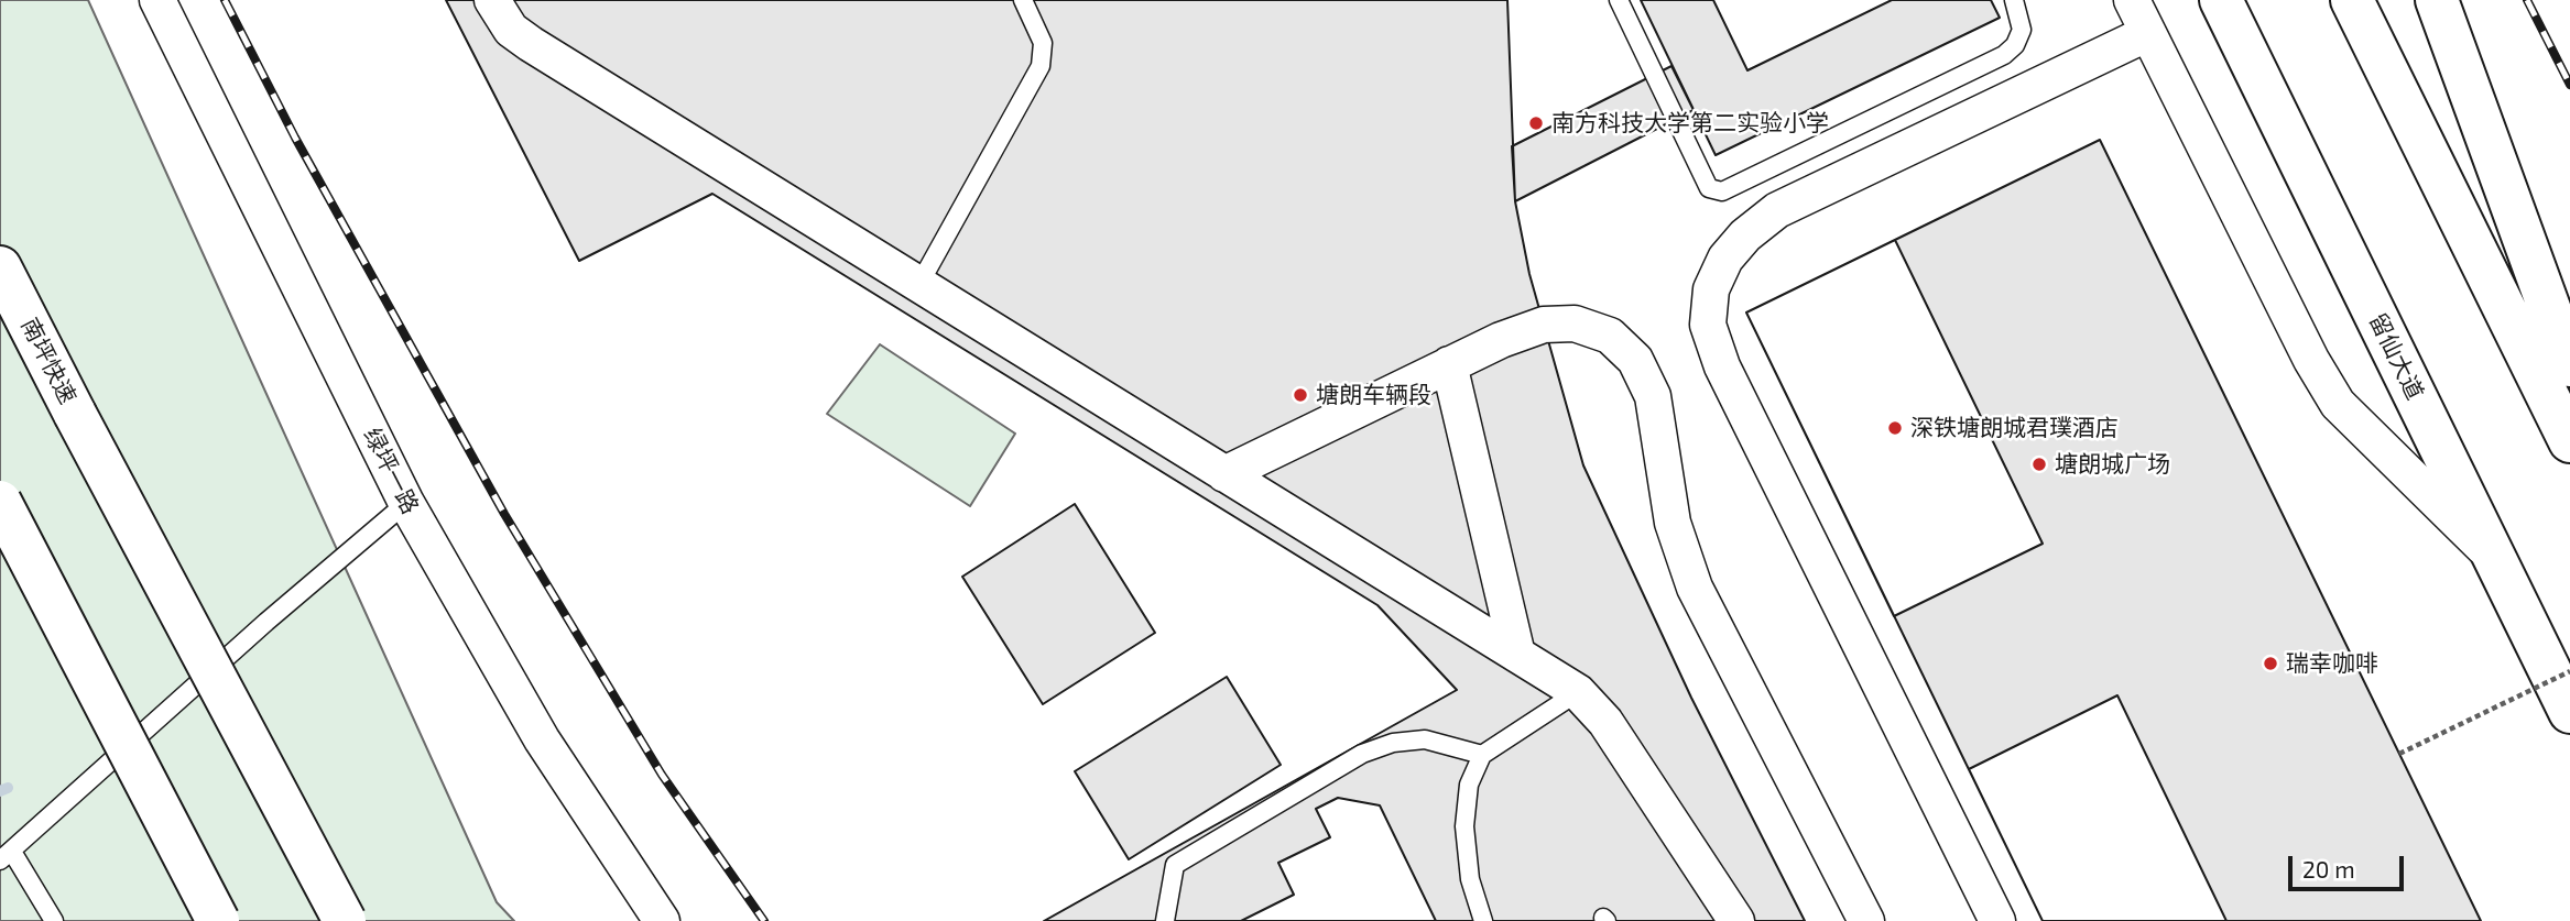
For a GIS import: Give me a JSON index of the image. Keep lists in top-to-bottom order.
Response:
{
  "streets": {
    "main road": ["留仙大道", "南坪快速"],
    "street": ["绿坪一路"]
  },
  "places": [
    "南方科技大学第二实验小学",
    "塘朗车辆段",
    "深铁塘朗城君璞酒店",
    "塘朗城广场",
    "瑞幸咖啡"
  ],
  "scale_bar": "20 m"
}
